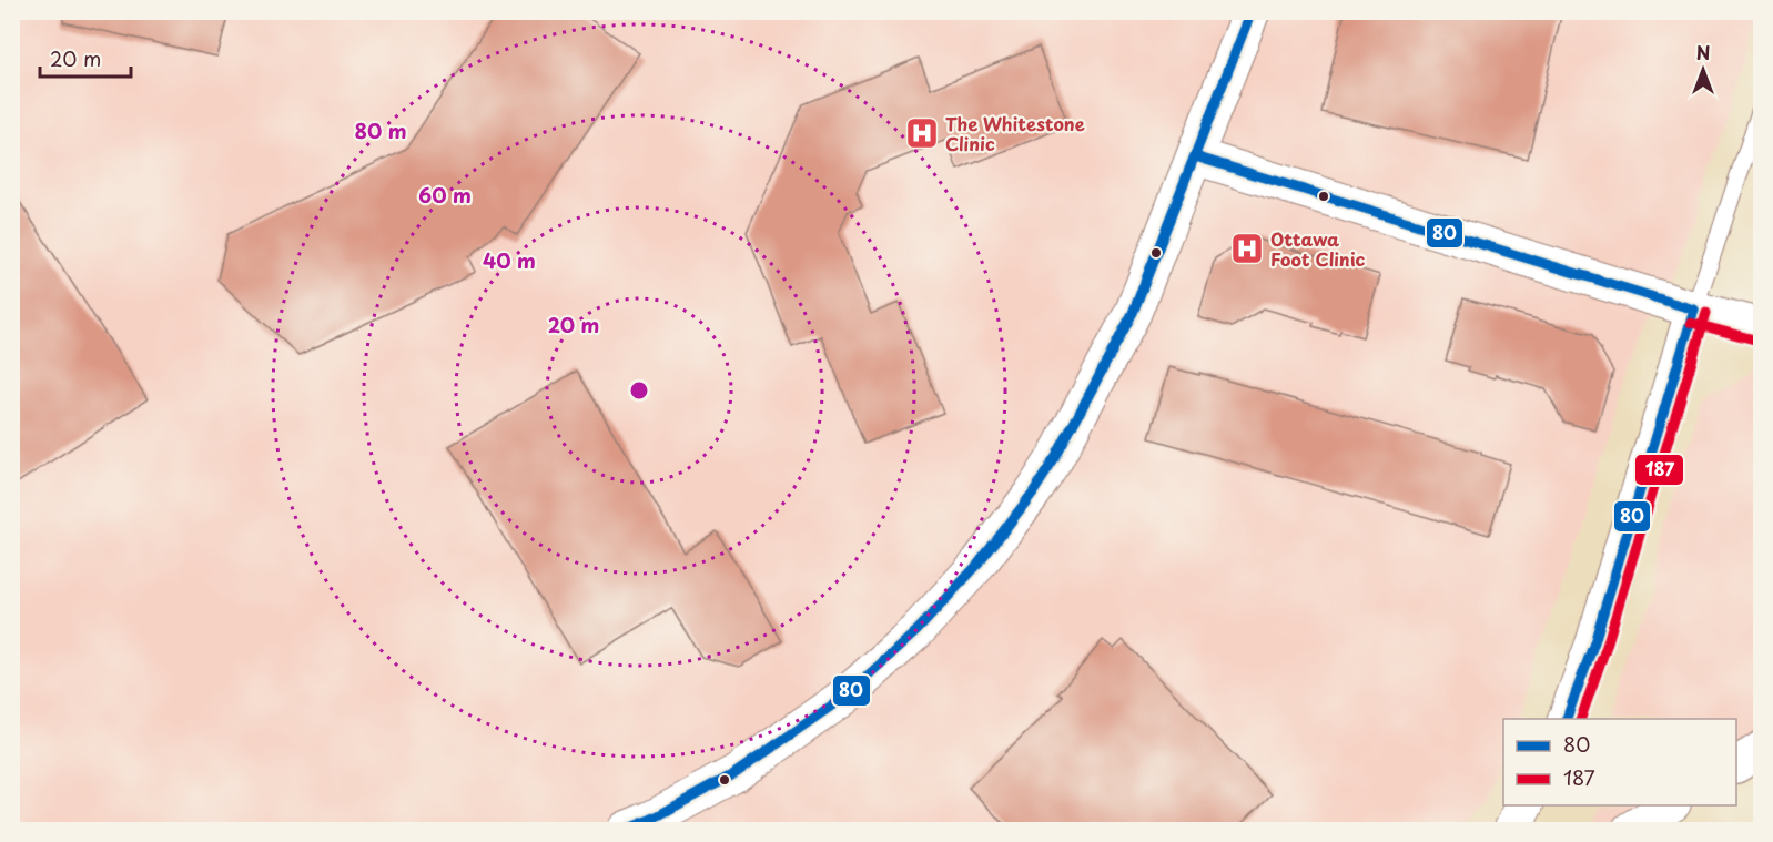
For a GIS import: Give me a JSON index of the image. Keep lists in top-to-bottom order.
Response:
{
  "places": {
    "hospital": ["The Whitestone Clinic", "Ottawa Foot Clinic"]
  },
  "lines": ["transit line 80", "transit line 187"],
  "legend": ["80", "187"],
  "scale_bar": "20 m",
  "north": "top",
  "rings": [
    "80 m",
    "60 m",
    "40 m",
    "20 m"
  ]
}
